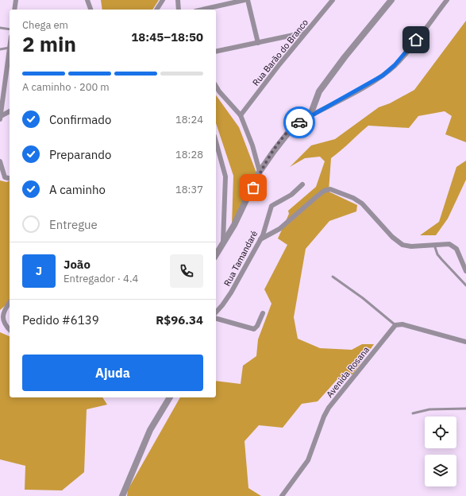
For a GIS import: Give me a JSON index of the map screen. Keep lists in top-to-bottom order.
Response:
{
  "streets": {
    "street": ["Rua Barão do Branco", "Rua Tamandaré", "Avenida Rosana"]
  },
  "page": {
    "heading": ["2 min", "Chega em", "18:45–18:50"],
    "panel": [
      "João",
      "Entregador · 4.4",
      "Pedido #6139",
      "R$96.34"
    ],
    "bar": "A caminho · 200 m",
    "list": [
      ["Confirmado", "18:24"],
      ["Preparando", "18:28"],
      ["A caminho", "18:37"],
      "Entregue"
    ],
    "round": "J",
    "buttons": "Ajuda"
  }
}
